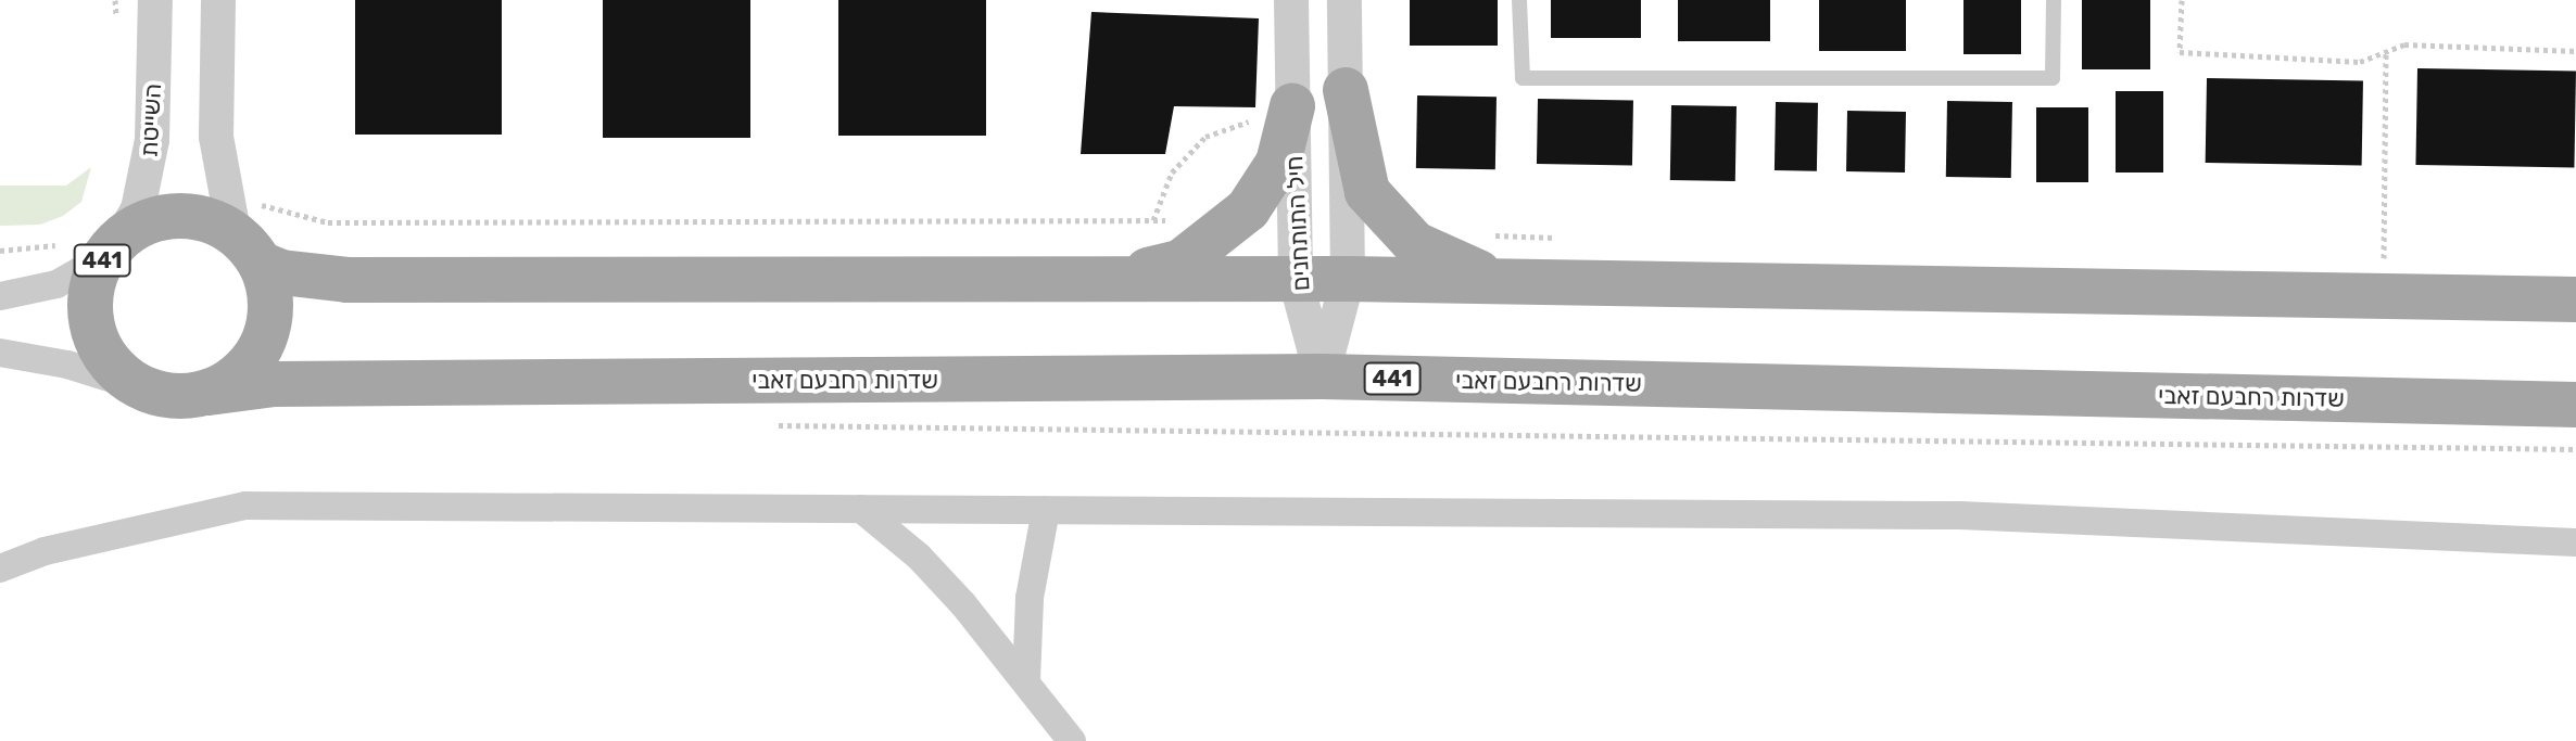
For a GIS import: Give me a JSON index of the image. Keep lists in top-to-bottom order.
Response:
{
  "streets": {
    "main road": ["441", "שדרות רחבעם זאבי"],
    "street": ["השייטת", "חיל התותחנים"]
  },
  "crossings": [
    ["השייטת", "441"],
    ["השייטת", "שדרות רחבעם זאבי"],
    ["חיל התותחנים", "441"],
    ["חיל התותחנים", "שדרות רחבעם זאבי"],
    ["441", "שדרות רחבעם זאבי"]
  ]
}
